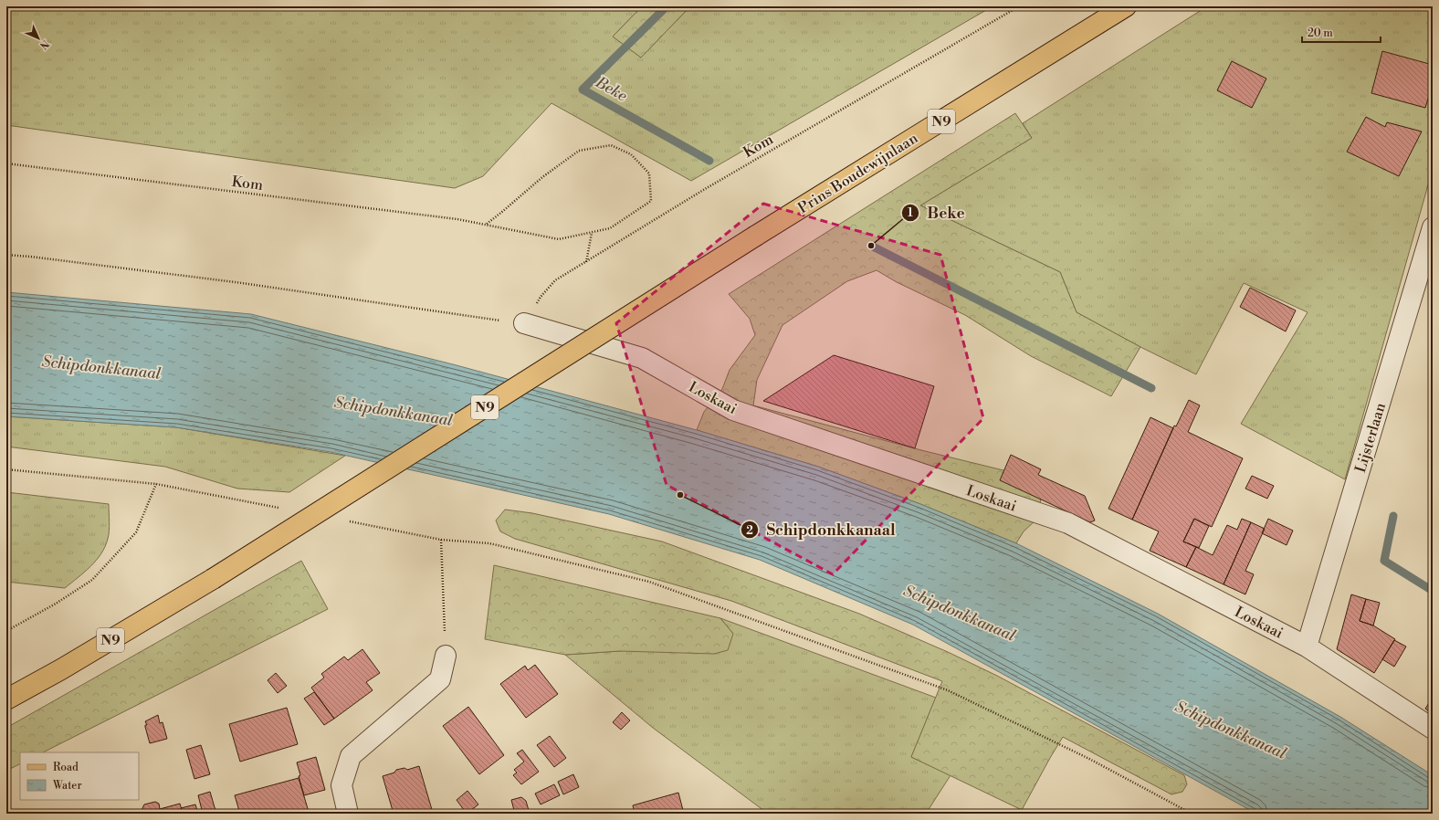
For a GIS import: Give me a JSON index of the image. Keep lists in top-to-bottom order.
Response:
{
  "streets": {
    "main road": ["N9", "Prins Boudewijnlaan"],
    "street": ["Loskaai", "Lijsterlaan"],
    "path": ["Kom"]
  },
  "crossings": [
    ["Kom", "Loskaai"],
    ["Loskaai", "Lijsterlaan"]
  ],
  "water": ["Beke", "Schipdonkkanaal"],
  "places": ["Beke", "Schipdonkkanaal"],
  "legend": ["Road", "Water"],
  "scale_bar": "20 m",
  "north": "bottom right"
}
